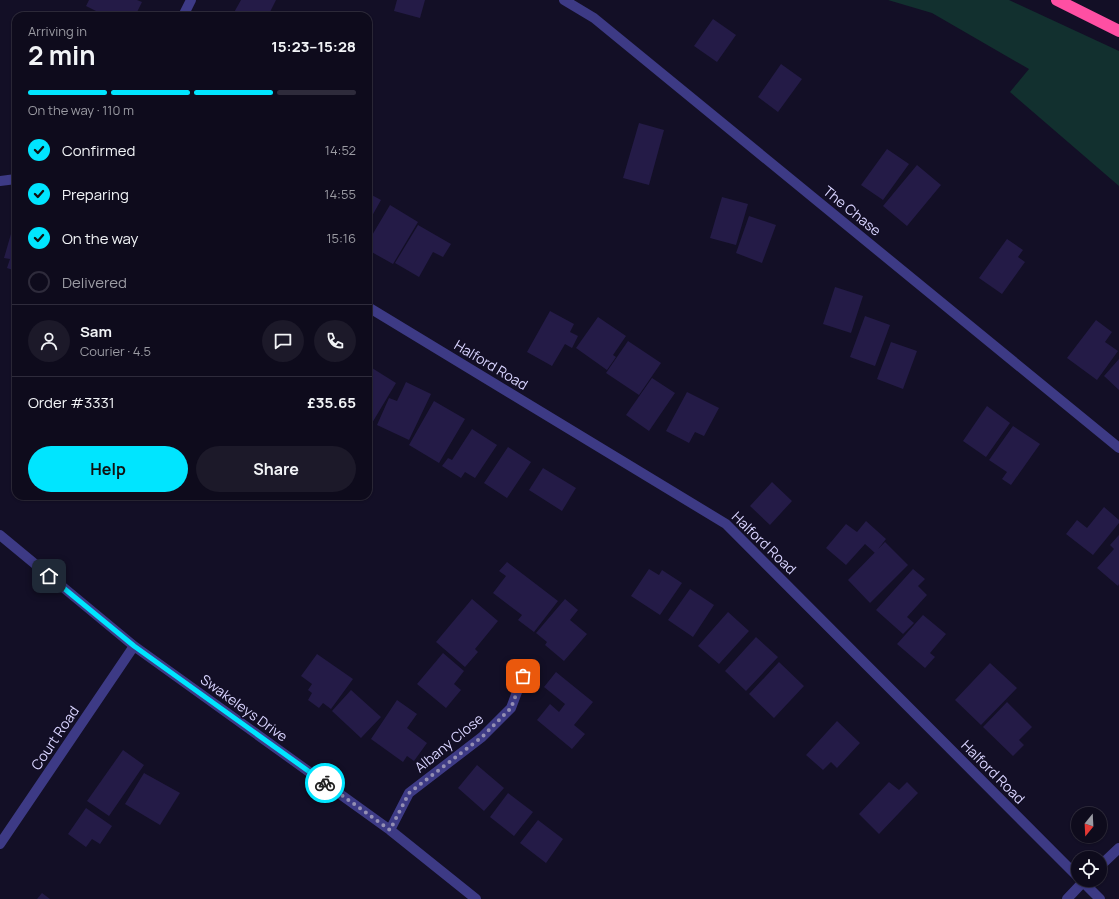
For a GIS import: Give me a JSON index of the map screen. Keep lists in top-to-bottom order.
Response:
{
  "streets": {
    "street": [
      "The Chase",
      "Halford Road",
      "Swakeleys Drive",
      "Court Road",
      "Albany Close"
    ]
  },
  "crossings": [
    ["Swakeleys Drive", "Court Road"],
    ["Swakeleys Drive", "Albany Close"]
  ],
  "north": "bottom",
  "page": {
    "heading": ["2 min", "Arriving in", "15:23–15:28"],
    "panel": [
      "Sam",
      "Courier · 4.5",
      "Order #3331",
      "£35.65"
    ],
    "bar": "On the way · 110 m",
    "list": [
      ["Confirmed", "14:52"],
      ["Preparing", "14:55"],
      ["On the way", "15:16"],
      "Delivered"
    ],
    "buttons": ["Help", "Share"]
  }
}
